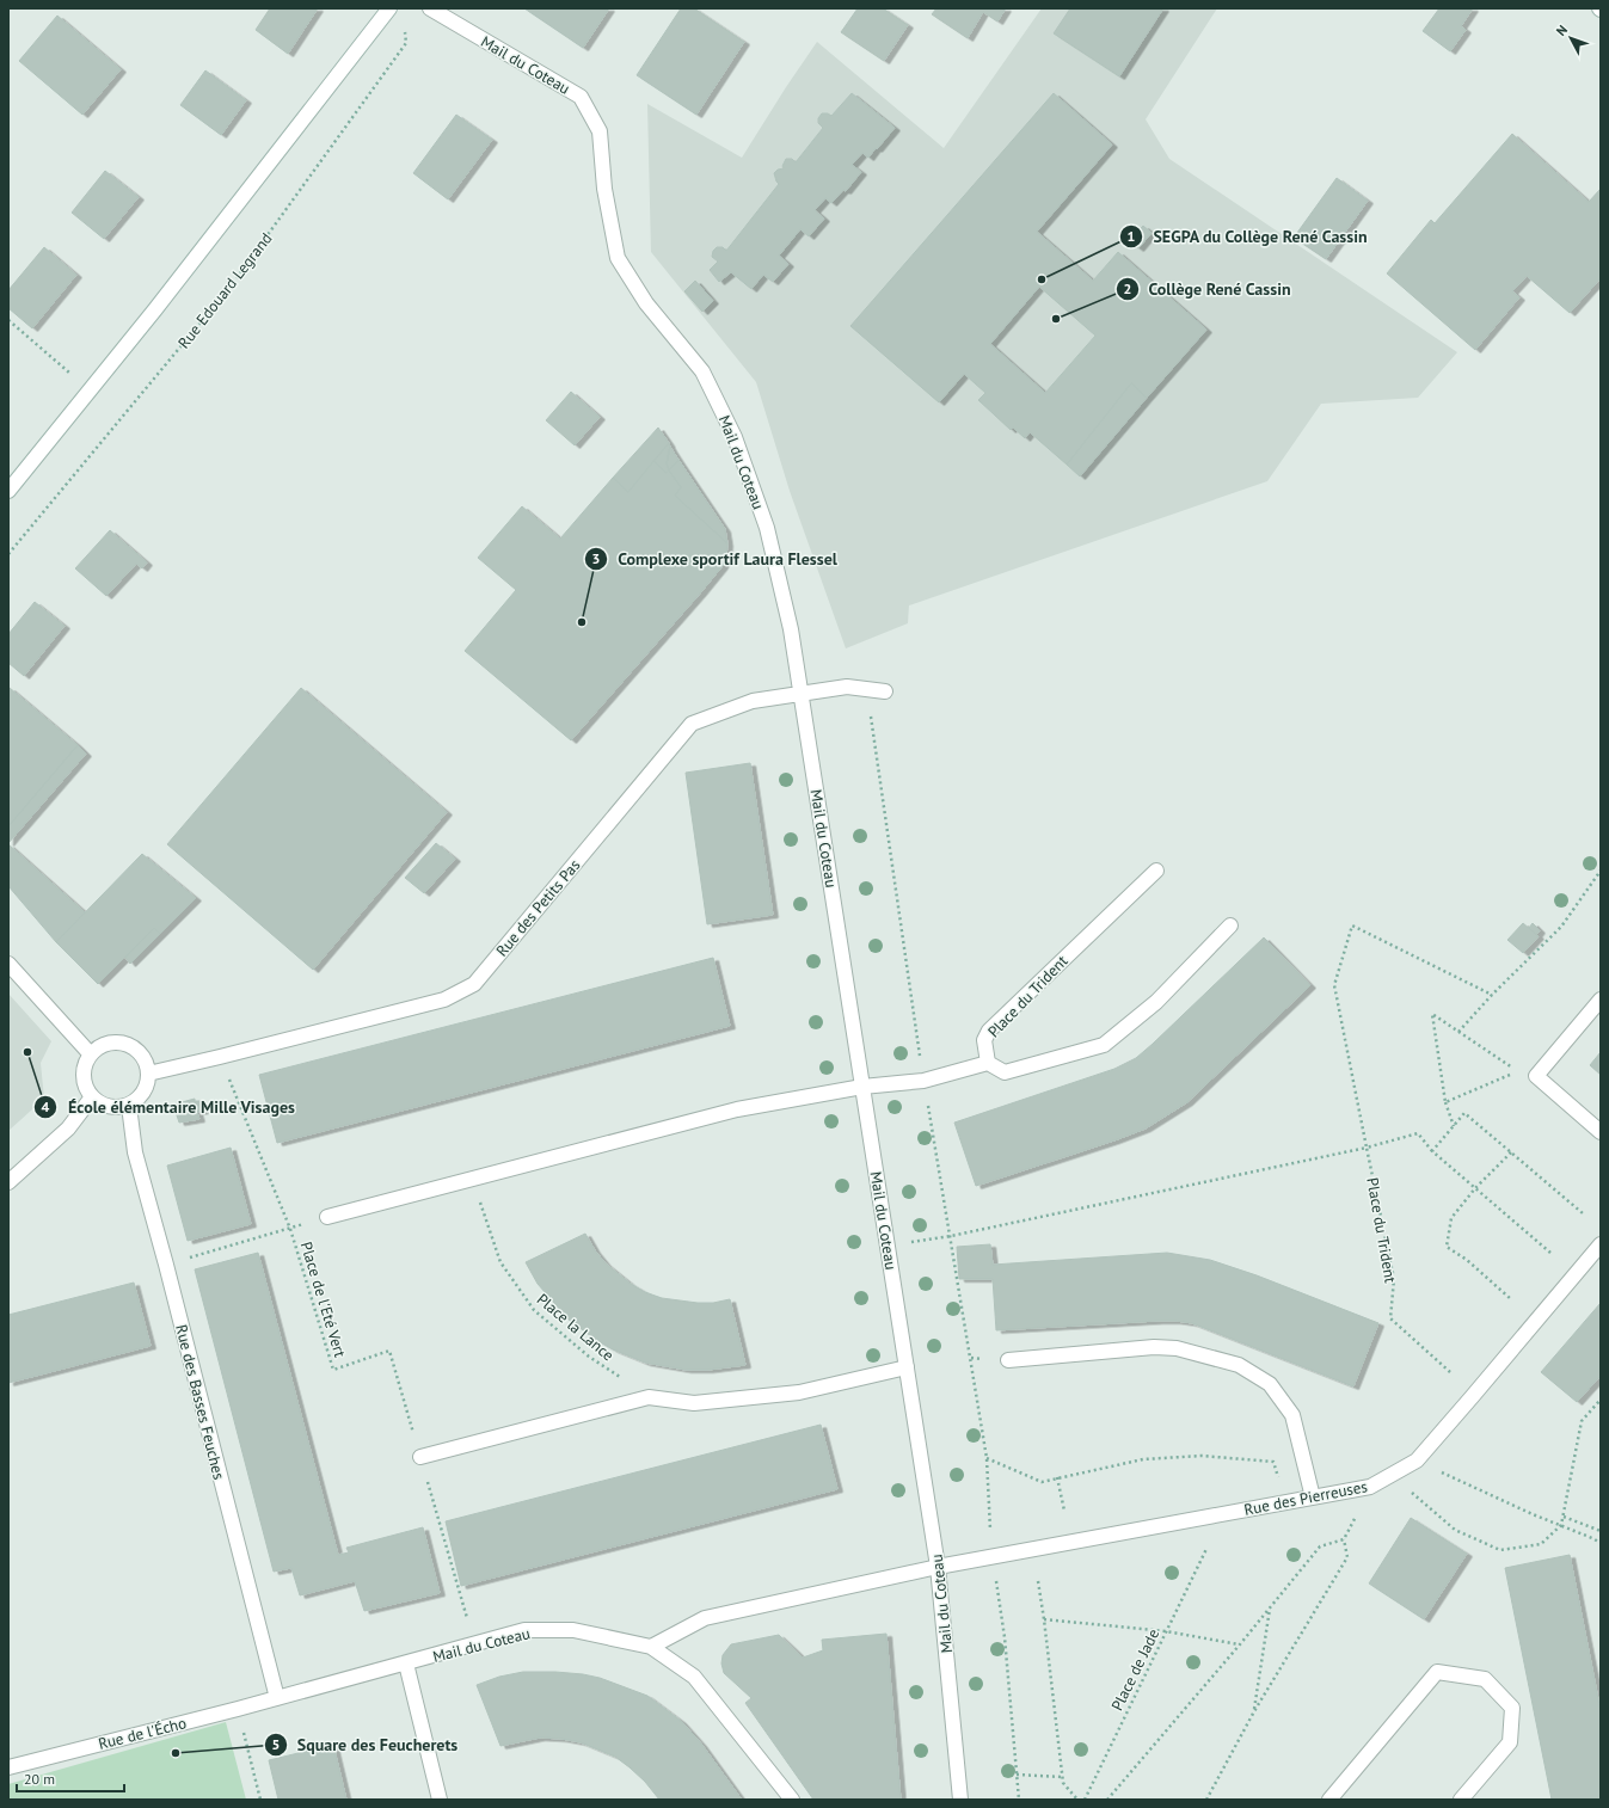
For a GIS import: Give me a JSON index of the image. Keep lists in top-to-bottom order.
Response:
{
  "streets": {
    "street": [
      "Mail du Coteau",
      "Rue des Petits Pas",
      "Place du Trident",
      "Rue des Basses Feuches",
      "Rue des Pierreuses",
      "Rue de l'Écho"
    ],
    "path": [
      "Rue Edouard Legrand",
      "Place de l'Eté Vert",
      "Place la Lance",
      "Place de Jade"
    ]
  },
  "crossings": [
    ["Mail du Coteau", "Rue des Petits Pas"],
    ["Mail du Coteau", "Place de l'Eté Vert"],
    ["Mail du Coteau", "Rue des Basses Feuches"],
    ["Mail du Coteau", "Rue des Pierreuses"],
    ["Mail du Coteau", "Rue de l'Écho"],
    ["Rue des Petits Pas", "Place de l'Eté Vert"],
    ["Rue des Petits Pas", "Rue des Basses Feuches"],
    ["Rue des Basses Feuches", "Rue de l'Écho"]
  ],
  "places": [
    "SEGPA du Collège René Cassin",
    "Collège René Cassin",
    "Complexe sportif Laura Flessel",
    "École élémentaire Mille Visages",
    "Square des Feucherets"
  ],
  "scale_bar": "20 m",
  "north": "top left"
}
